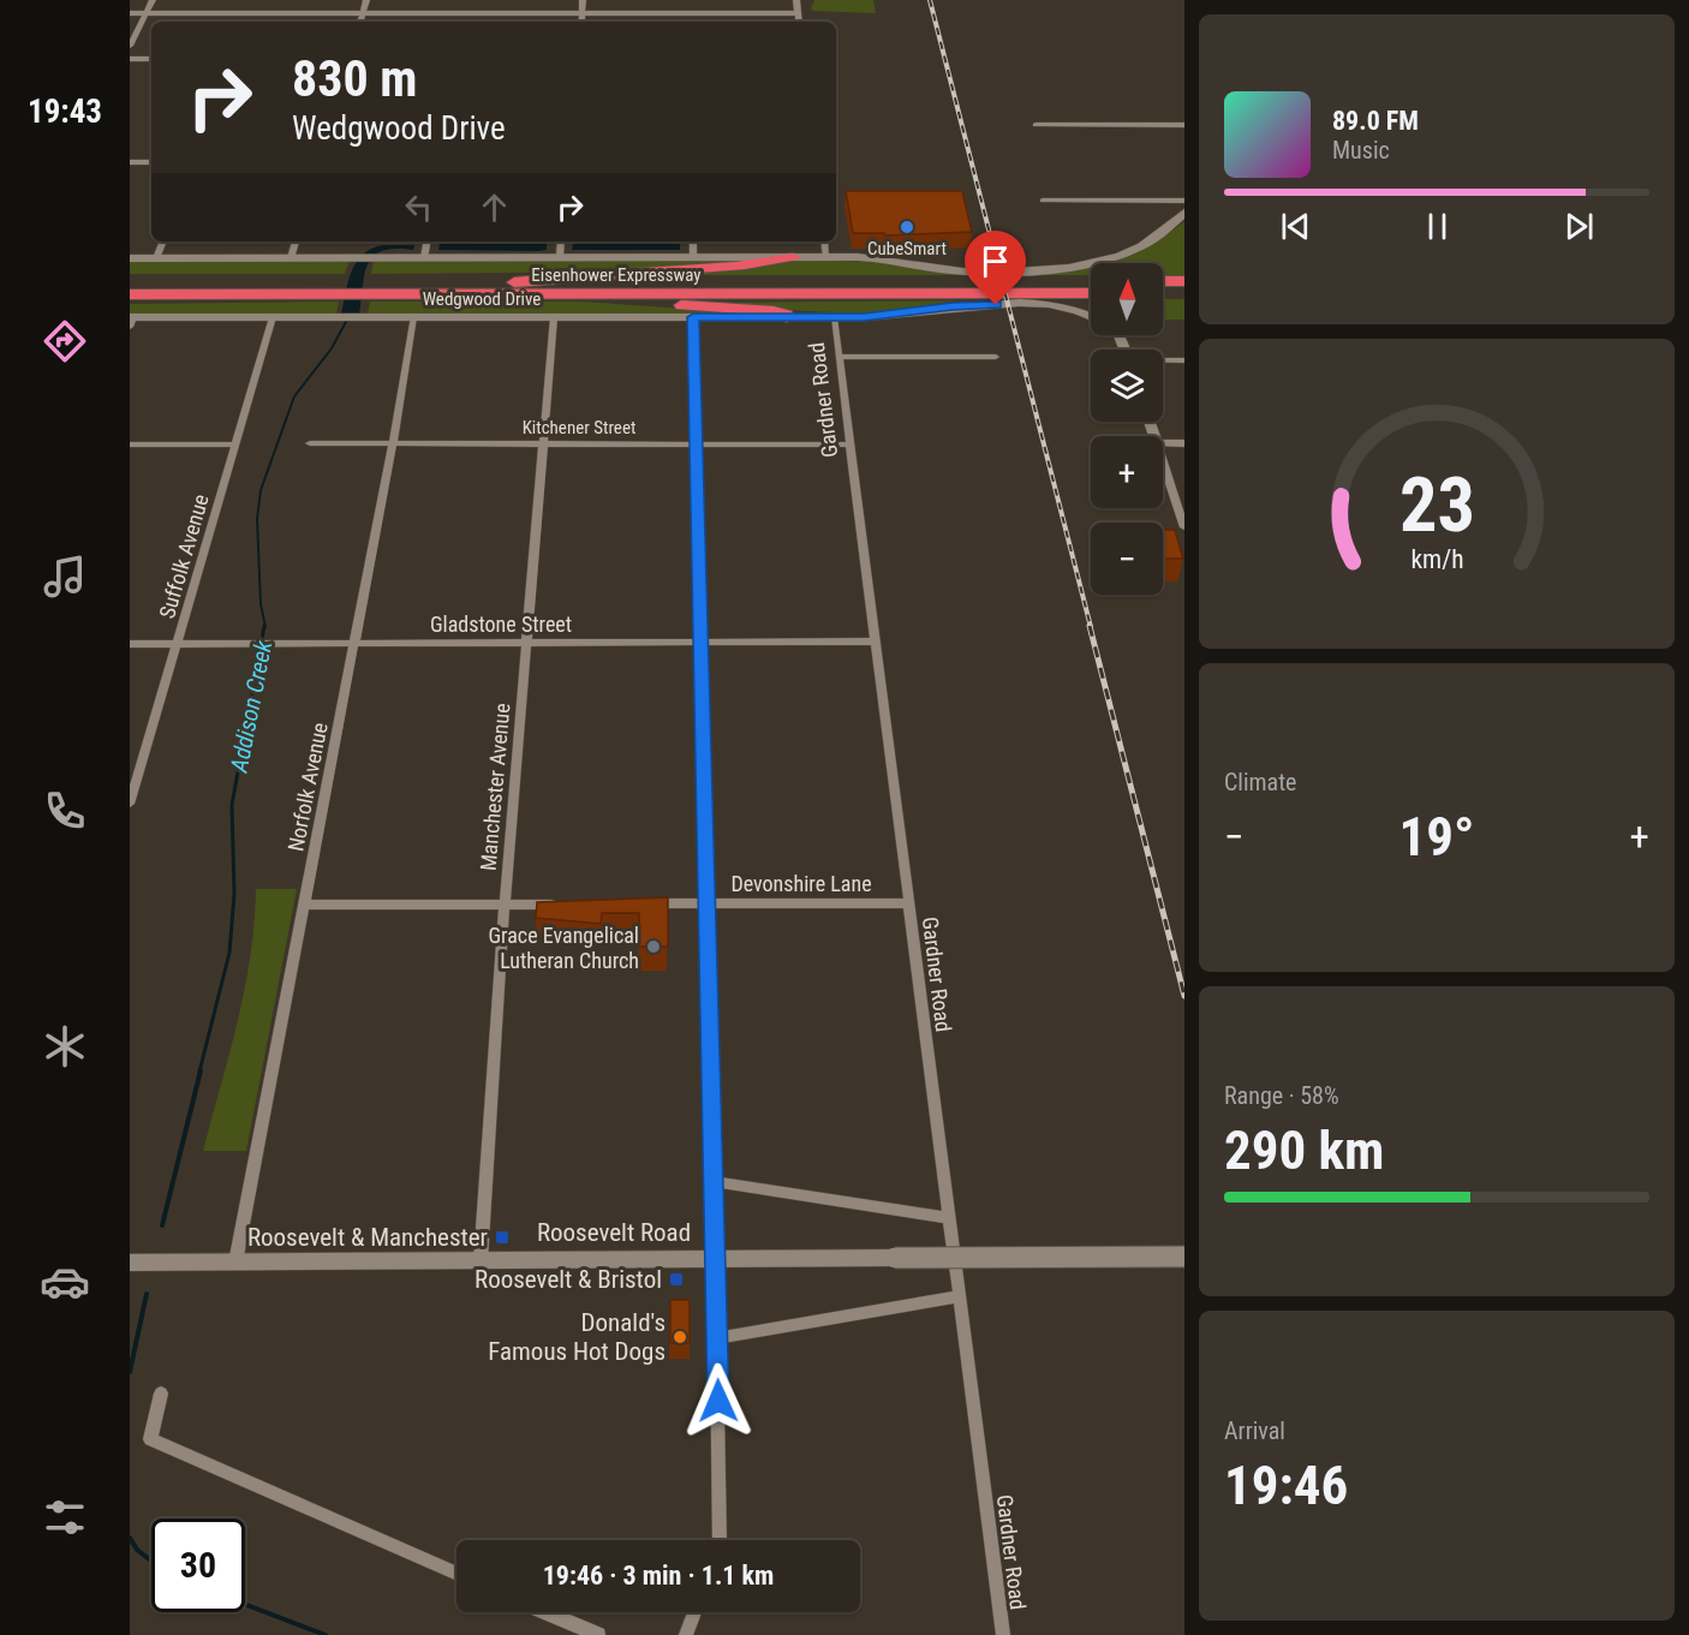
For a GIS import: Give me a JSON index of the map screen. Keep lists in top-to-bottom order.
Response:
{
  "streets": {
    "highway": ["Eisenhower Expressway"],
    "street": [
      "Wedgwood Drive",
      "Gardner Road",
      "Kitchener Street",
      "Suffolk Avenue",
      "Gladstone Street",
      "Norfolk Avenue",
      "Manchester Avenue",
      "Devonshire Lane",
      "Roosevelt Road"
    ]
  },
  "crossings": [
    ["Wedgwood Drive", "Gardner Road"],
    ["Wedgwood Drive", "Suffolk Avenue"],
    ["Wedgwood Drive", "Norfolk Avenue"],
    ["Wedgwood Drive", "Manchester Avenue"],
    ["Gardner Road", "Kitchener Street"],
    ["Gardner Road", "Gladstone Street"],
    ["Gardner Road", "Devonshire Lane"],
    ["Kitchener Street", "Norfolk Avenue"],
    ["Kitchener Street", "Manchester Avenue"],
    ["Suffolk Avenue", "Gladstone Street"],
    ["Gladstone Street", "Norfolk Avenue"],
    ["Gladstone Street", "Manchester Avenue"],
    ["Norfolk Avenue", "Roosevelt Road"],
    ["Manchester Avenue", "Roosevelt Road"]
  ],
  "water": ["Addison Creek"],
  "places": {
    "other": ["CubeSmart", "Grace Evangelical Lutheran Church", "Donald's Famous Hot Dogs"],
    "transit": ["Roosevelt & Manchester", "Roosevelt & Bristol"]
  },
  "north": "top",
  "page": {
    "tabs": "19:43",
    "turn": ["830 m", "Wedgwood Drive"],
    "song": ["89.0 FM", "Music"],
    "map_buttons": ["+", "−"],
    "tile": [
      "Climate",
      ["Range · 58%", "290 km"],
      ["Arrival", "19:46"]
    ],
    "heat": ["−", "19°", "+"],
    "limit": "30",
    "trip": "19:46 · 3 min · 1.1 km",
    "gauge": ["23", "km/h"]
  }
}
